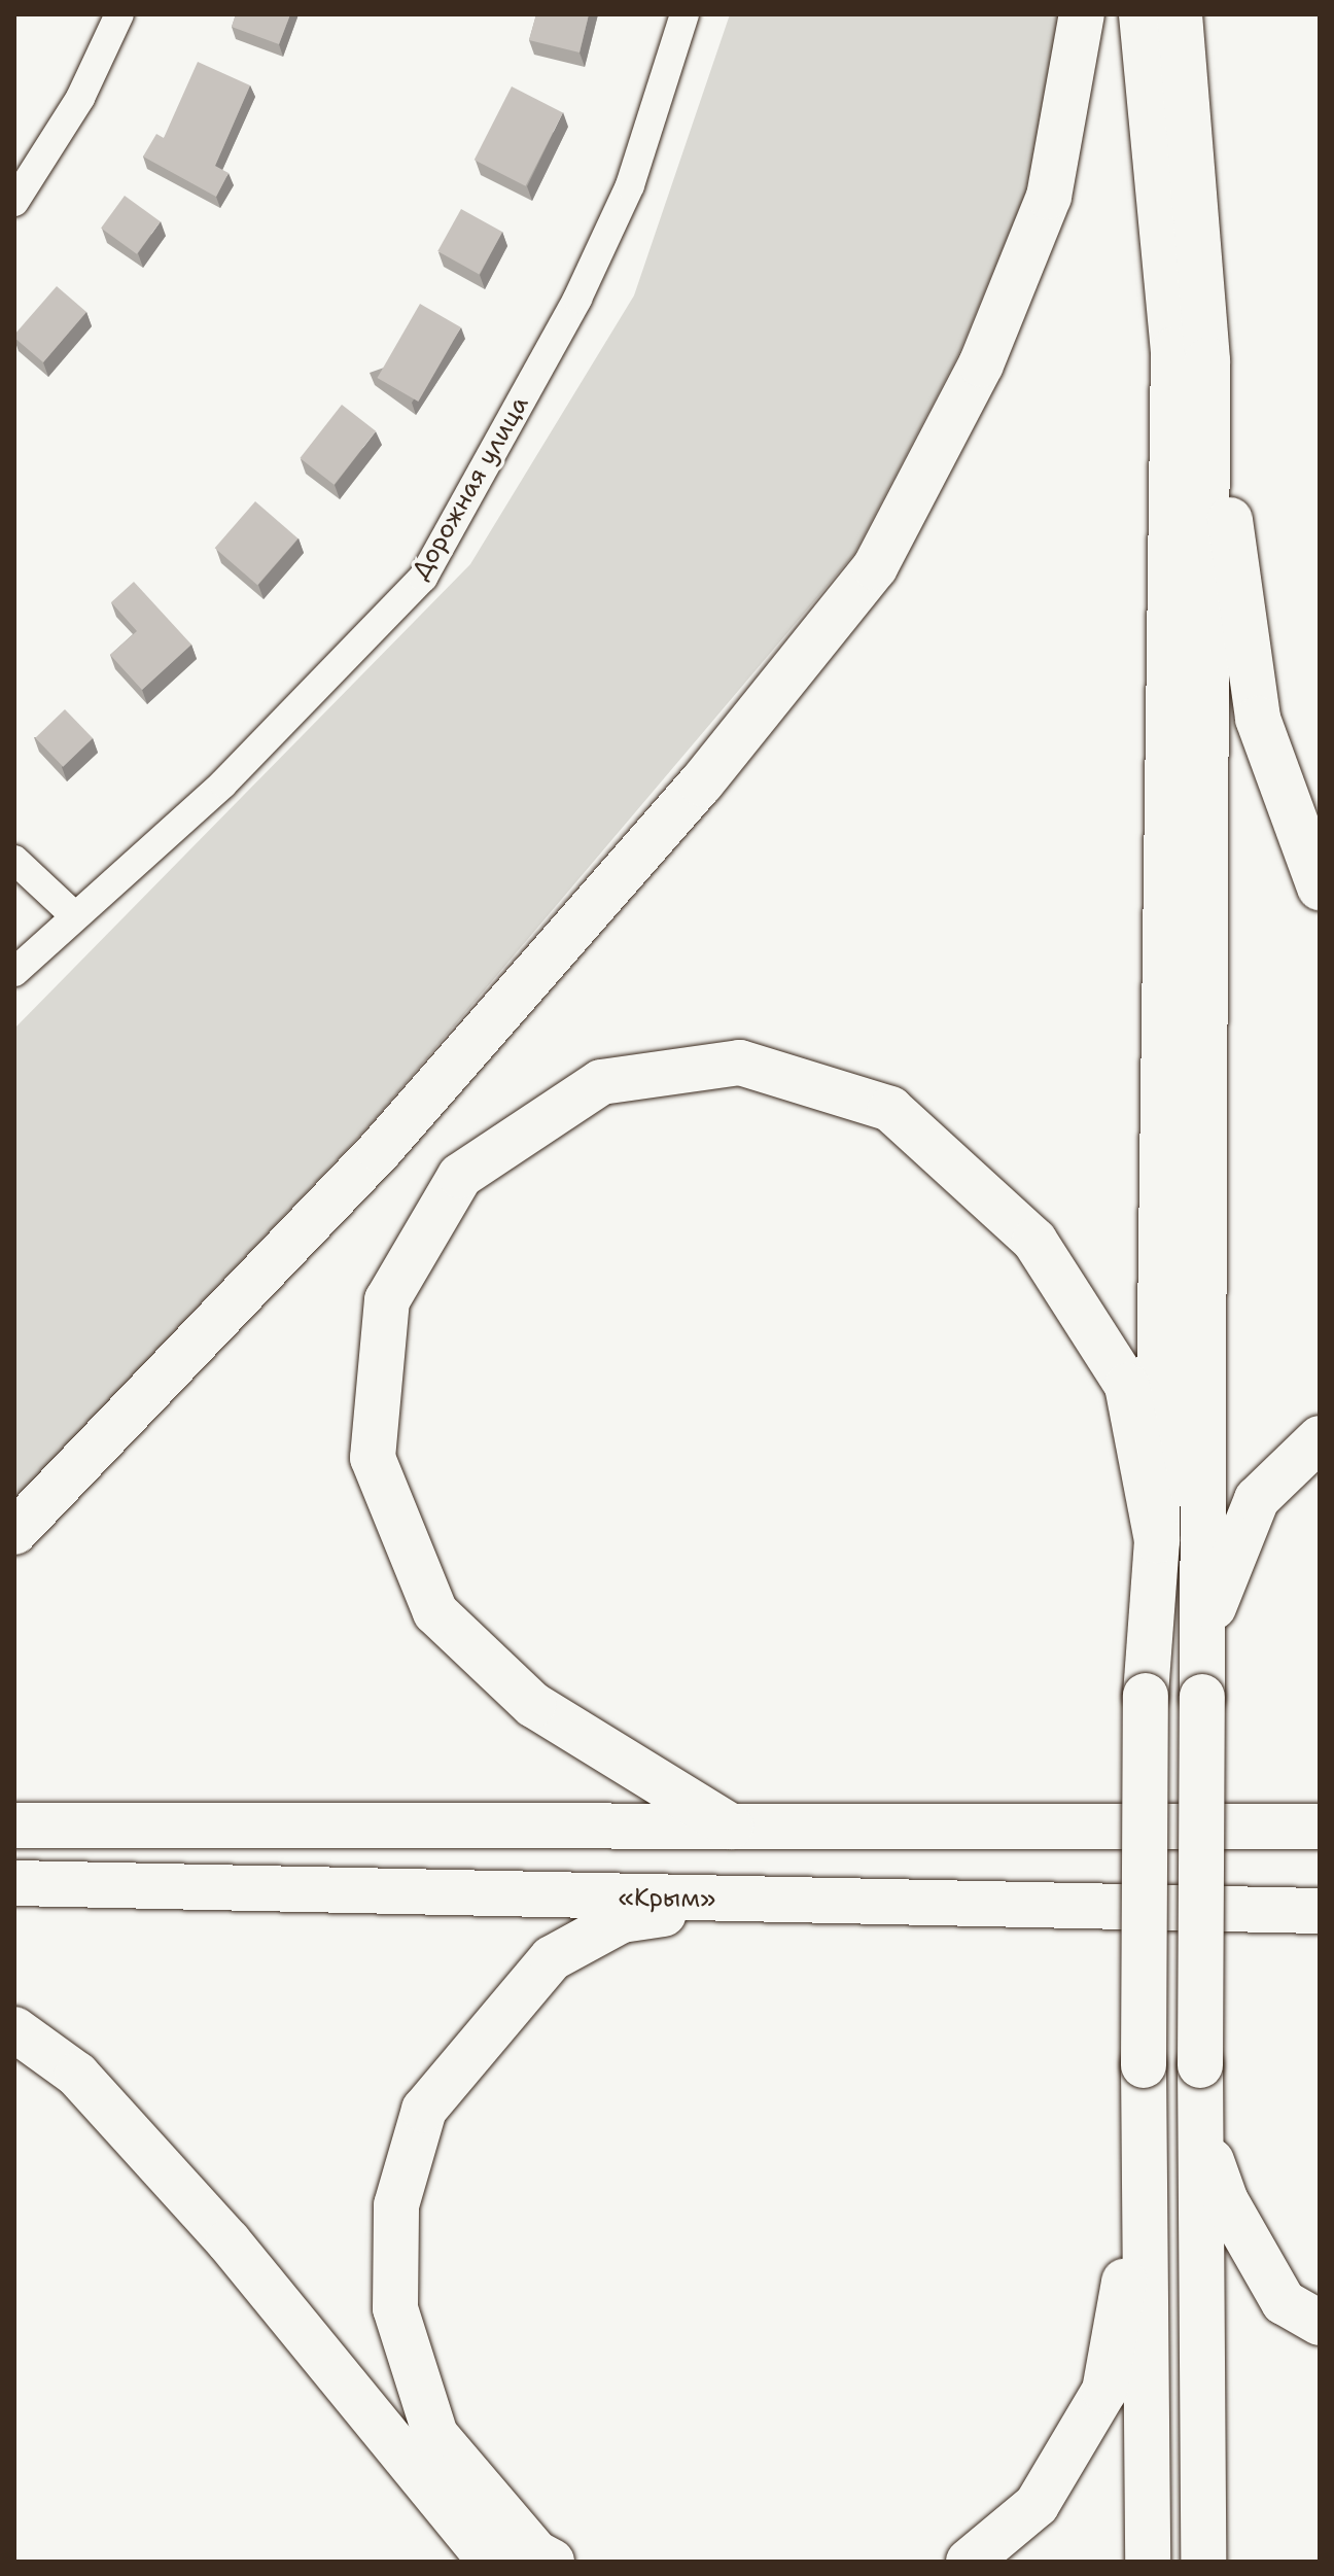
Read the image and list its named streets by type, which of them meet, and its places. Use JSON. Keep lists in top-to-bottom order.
{
  "streets": {
    "main road": ["«Крым»"],
    "street": ["Дорожная улица"]
  }
}
